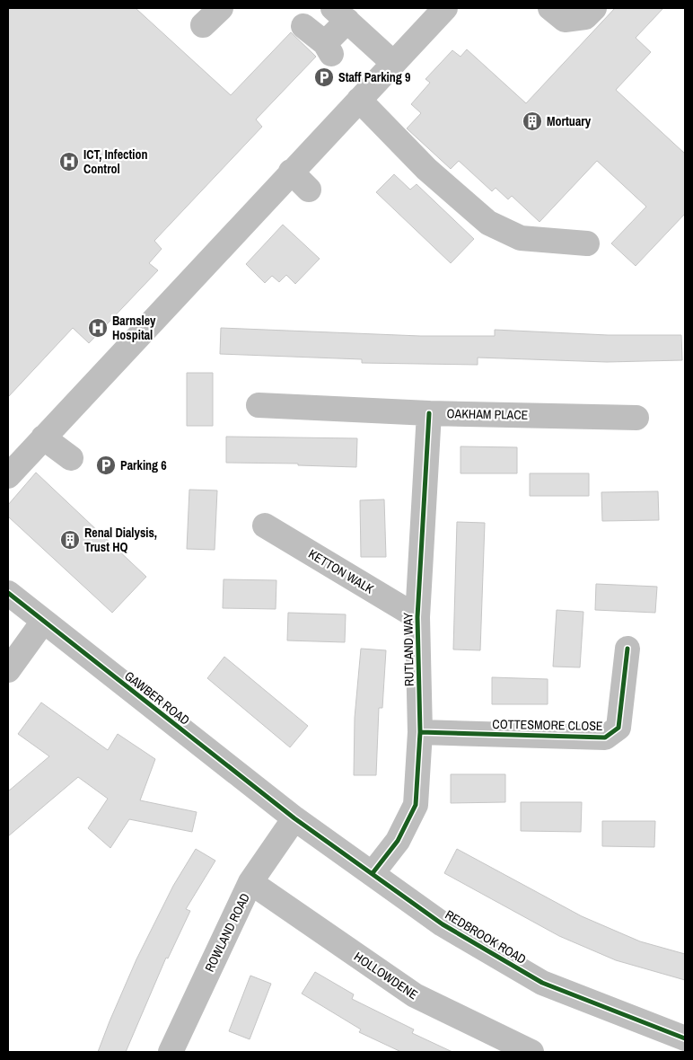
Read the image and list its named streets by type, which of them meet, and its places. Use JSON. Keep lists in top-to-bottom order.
{
  "streets": {
    "street": [
      "OAKHAM PLACE",
      "KETTON WALK",
      "RUTLAND WAY",
      "GAWBER ROAD",
      "COTTESMORE CLOSE",
      "ROWLAND ROAD",
      "REDBROOK ROAD",
      "HOLLOWDENE"
    ]
  },
  "crossings": [
    ["OAKHAM PLACE", "RUTLAND WAY"],
    ["KETTON WALK", "RUTLAND WAY"],
    ["RUTLAND WAY", "COTTESMORE CLOSE"],
    ["RUTLAND WAY", "REDBROOK ROAD"],
    ["GAWBER ROAD", "ROWLAND ROAD"],
    ["GAWBER ROAD", "REDBROOK ROAD"],
    ["ROWLAND ROAD", "REDBROOK ROAD"],
    ["ROWLAND ROAD", "HOLLOWDENE"]
  ],
  "places": {
    "parking": ["Staff Parking 9", "Parking 6"],
    "building": ["Mortuary", "Renal Dialysis, Trust HQ"],
    "hospital": ["ICT, Infection Control", "Barnsley Hospital"]
  }
}
